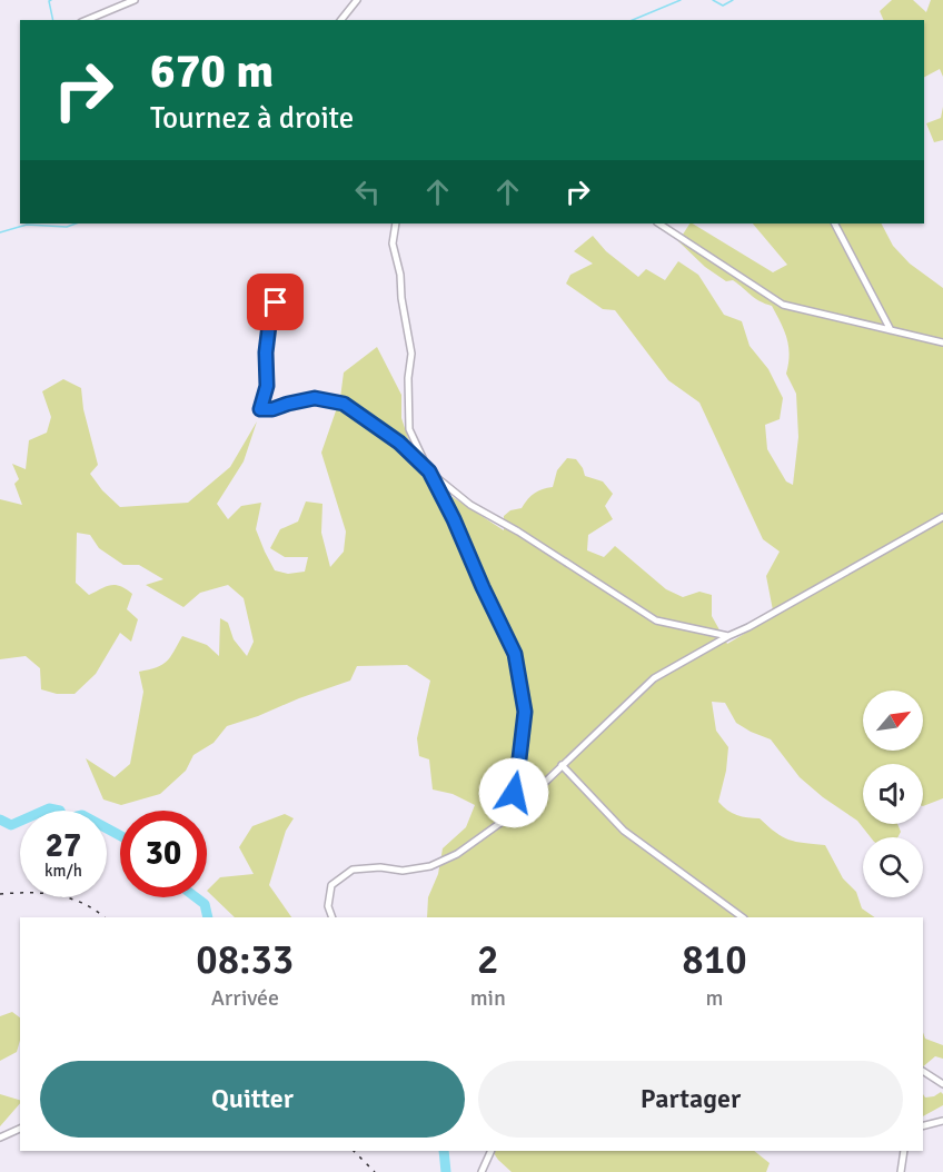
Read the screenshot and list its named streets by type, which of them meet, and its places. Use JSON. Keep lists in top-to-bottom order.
{
  "north": "top right",
  "page": {
    "turn": ["670 m", "Tournez à droite"],
    "speed": "27 km/h",
    "limit": "30",
    "eta": [
      "08:33",
      "Arrivée",
      "2",
      "min",
      "810",
      "m"
    ],
    "buttons": ["Quitter", "Partager"]
  }
}
